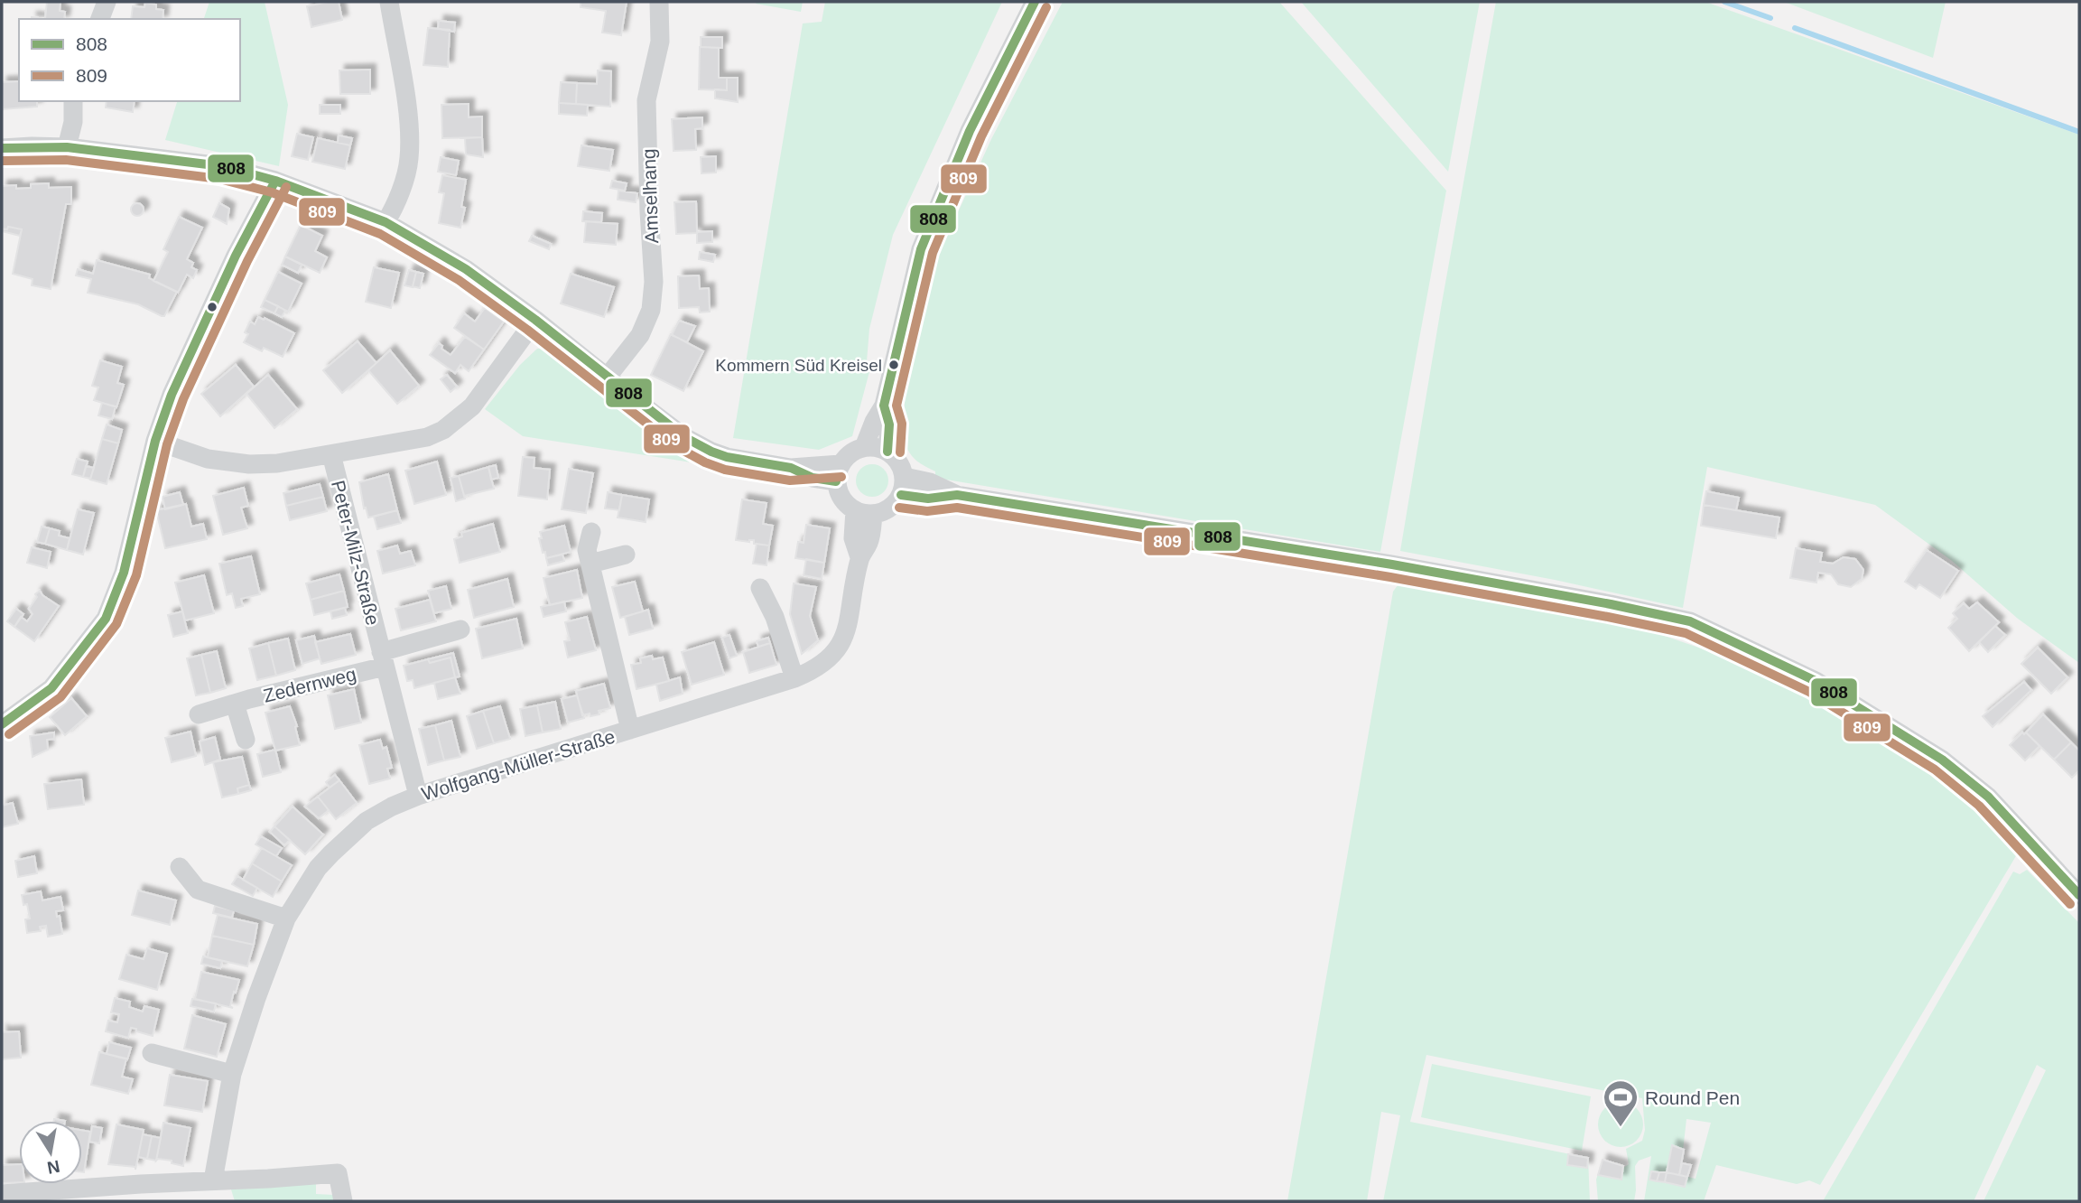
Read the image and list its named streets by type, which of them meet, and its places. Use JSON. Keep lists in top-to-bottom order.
{
  "streets": {
    "street": [
      "Amselhang",
      "Peter-Milz-Straße",
      "Zedernweg",
      "Wolfgang-Müller-Straße"
    ]
  },
  "crossings": [
    ["Peter-Milz-Straße", "Zedernweg"],
    ["Peter-Milz-Straße", "Wolfgang-Müller-Straße"]
  ],
  "places": {
    "other": ["Kommern Süd Kreisel"],
    "sports": ["Round Pen"]
  },
  "lines": ["transit line 808", "transit line 809"],
  "legend": ["808", "809"],
  "north": "bottom"
}
